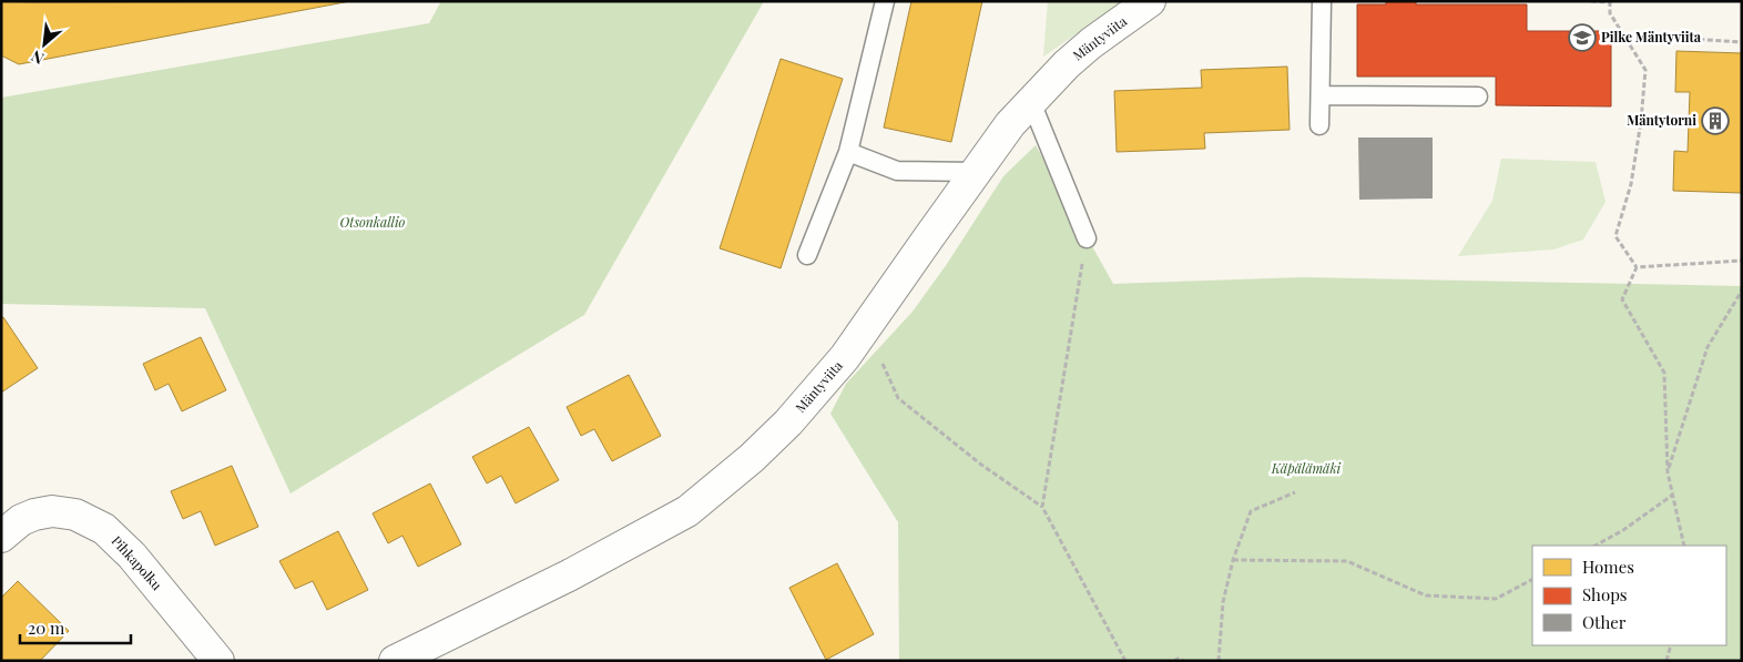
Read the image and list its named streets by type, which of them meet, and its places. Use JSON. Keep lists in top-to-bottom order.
{
  "streets": {
    "street": ["Mäntyviita", "Pihkapolku"]
  },
  "parks": ["Otsonkallio", "Käpälämäki"],
  "places": {
    "school or university": ["Pilke Mäntyviita"],
    "building": ["Mäntytorni"]
  },
  "legend": ["Homes", "Shops", "Other"],
  "scale_bar": "20 m",
  "north": "bottom left"
}
